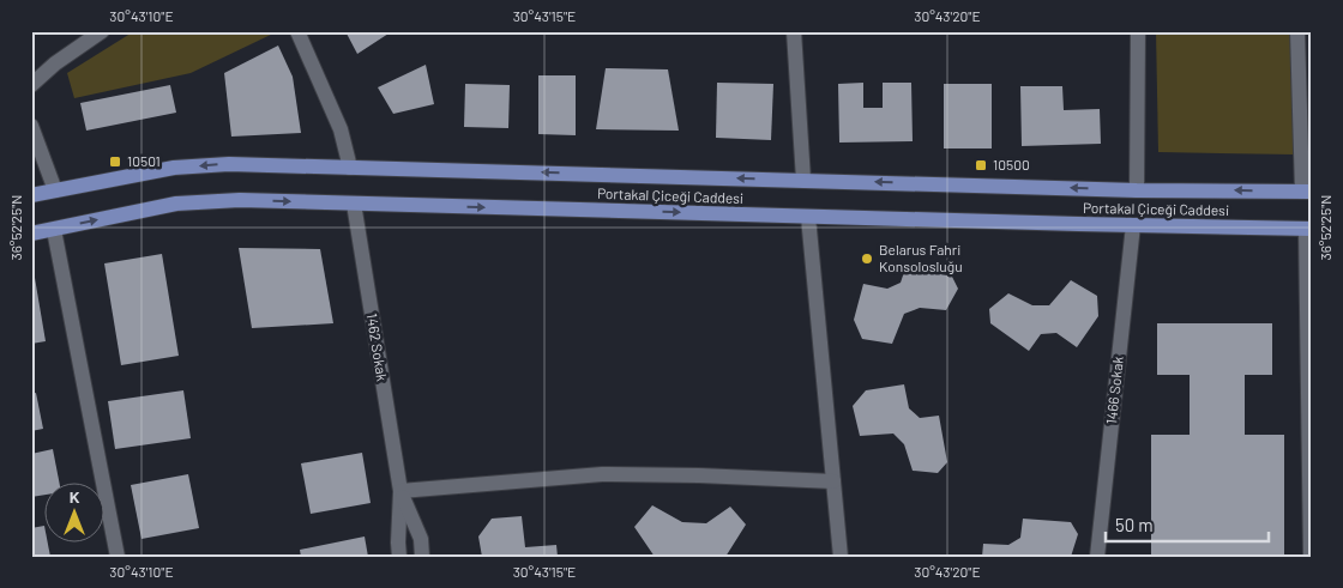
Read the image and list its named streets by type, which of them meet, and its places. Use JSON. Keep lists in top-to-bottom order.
{
  "streets": {
    "main road": ["Portakal Çiceği Caddesi"],
    "street": ["1462 Sokak", "1466 Sokak"]
  },
  "crossings": [
    ["Portakal Çiceği Caddesi", "1462 Sokak"],
    ["Portakal Çiceği Caddesi", "1466 Sokak"]
  ],
  "places": {
    "transit": ["10501", "10500"],
    "other": ["Belarus Fahri Konsolosluğu"]
  },
  "scale_bar": "50 m",
  "north": "top",
  "coordinates": [
    "30°43'10\"E",
    "30°43'15\"E",
    "30°43'20\"E",
    "36°52'25\"N"
  ]
}
